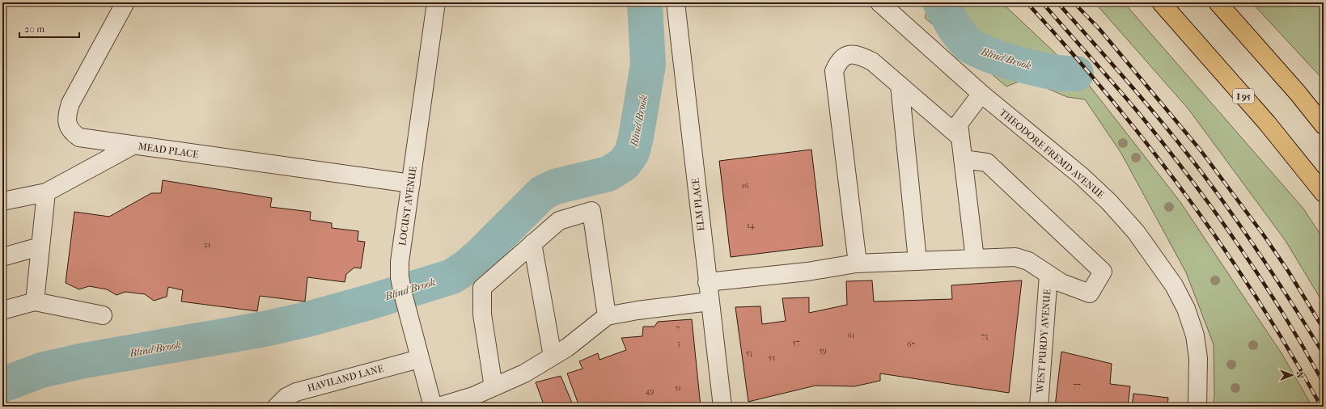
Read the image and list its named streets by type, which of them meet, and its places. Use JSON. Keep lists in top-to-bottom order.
{
  "streets": {
    "highway": ["I 95"],
    "street": [
      "MEAD PLACE",
      "THEODORE FREMD AVENUE",
      "ELM PLACE",
      "LOCUST AVENUE",
      "WEST PURDY AVENUE",
      "HAVILAND LANE"
    ]
  },
  "crossings": [
    ["MEAD PLACE", "LOCUST AVENUE"],
    ["LOCUST AVENUE", "HAVILAND LANE"]
  ],
  "water": ["Blind Brook"],
  "house_numbers": [
    "16",
    "14",
    "21",
    "7",
    "61",
    "73",
    "57",
    "3",
    "67",
    "59",
    "53",
    "55",
    "77",
    "51",
    "49"
  ],
  "scale_bar": "20 m",
  "north": "right"
}
